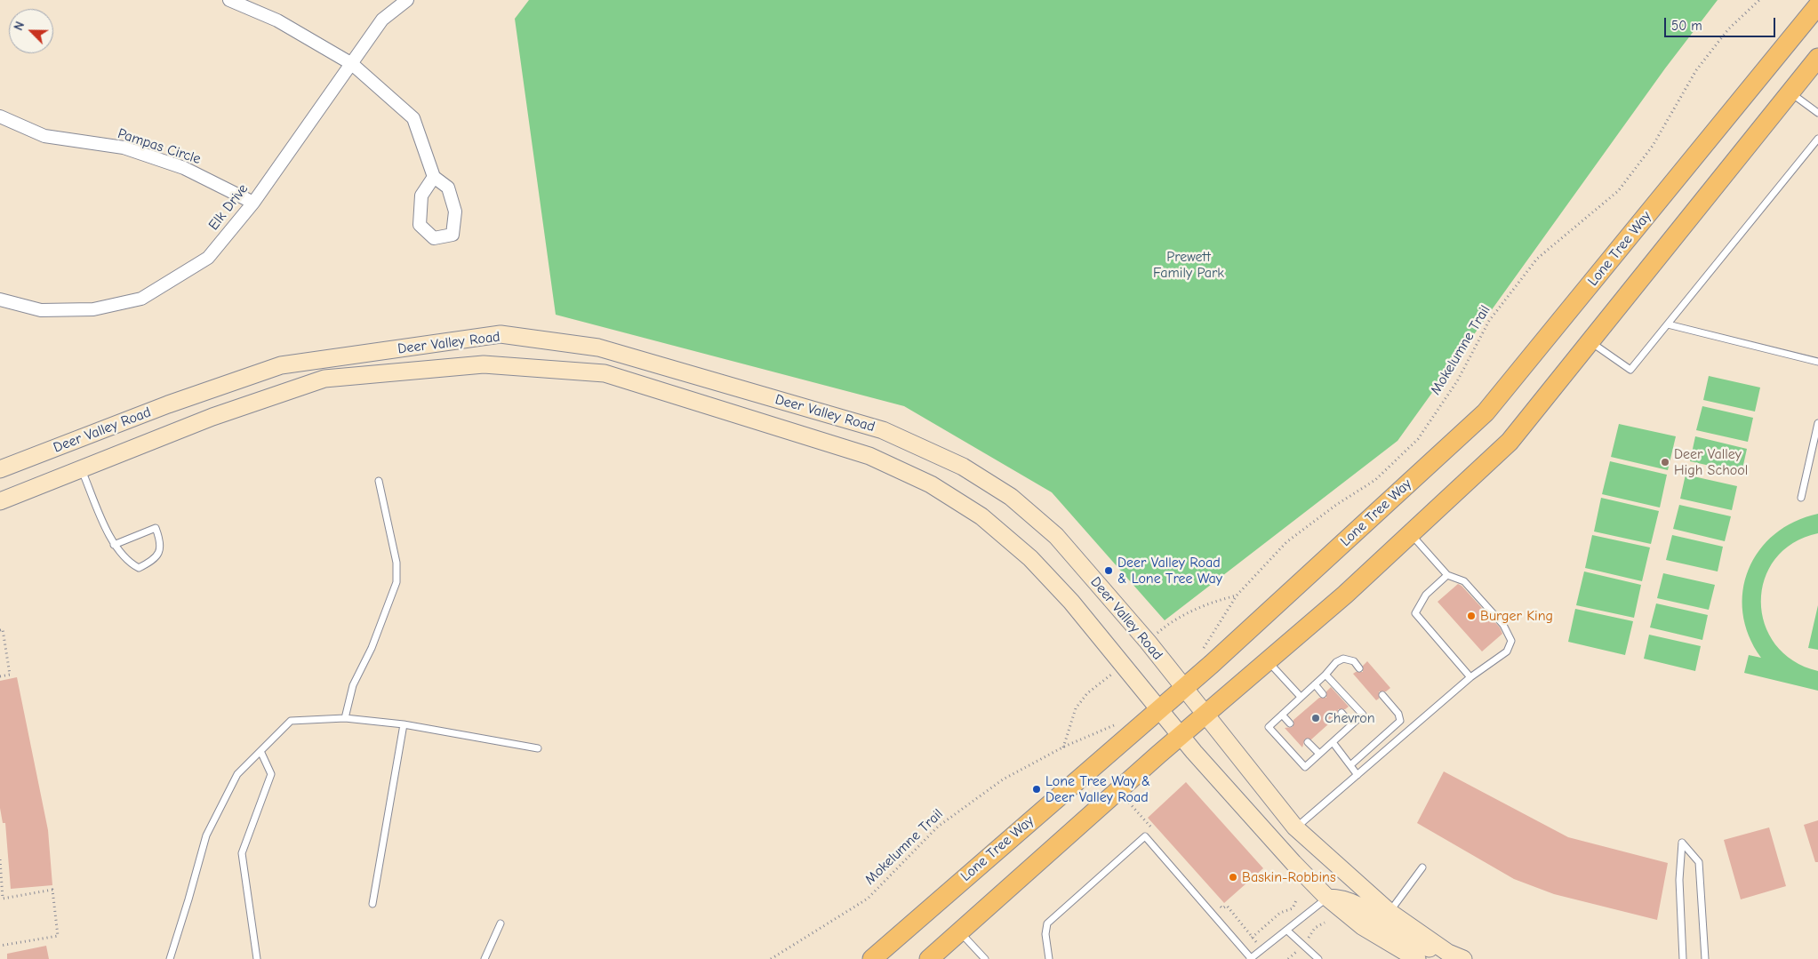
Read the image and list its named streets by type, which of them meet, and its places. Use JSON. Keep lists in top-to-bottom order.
{
  "streets": {
    "main road": ["Lone Tree Way", "Deer Valley Road"],
    "street": ["Pampas Circle", "Elk Drive"],
    "path": ["Mokelumne Trail"]
  },
  "crossings": [
    ["Pampas Circle", "Elk Drive"],
    ["Lone Tree Way", "Deer Valley Road"]
  ],
  "parks": ["Prewett Family Park"],
  "places": [
    "Deer Valley High School",
    "Deer Valley Road & Lone Tree Way",
    "Burger King",
    "Chevron",
    "Lone Tree Way & Deer Valley Road",
    "Baskin-Robbins"
  ],
  "scale_bar": "50 m",
  "north": "top left"
}
